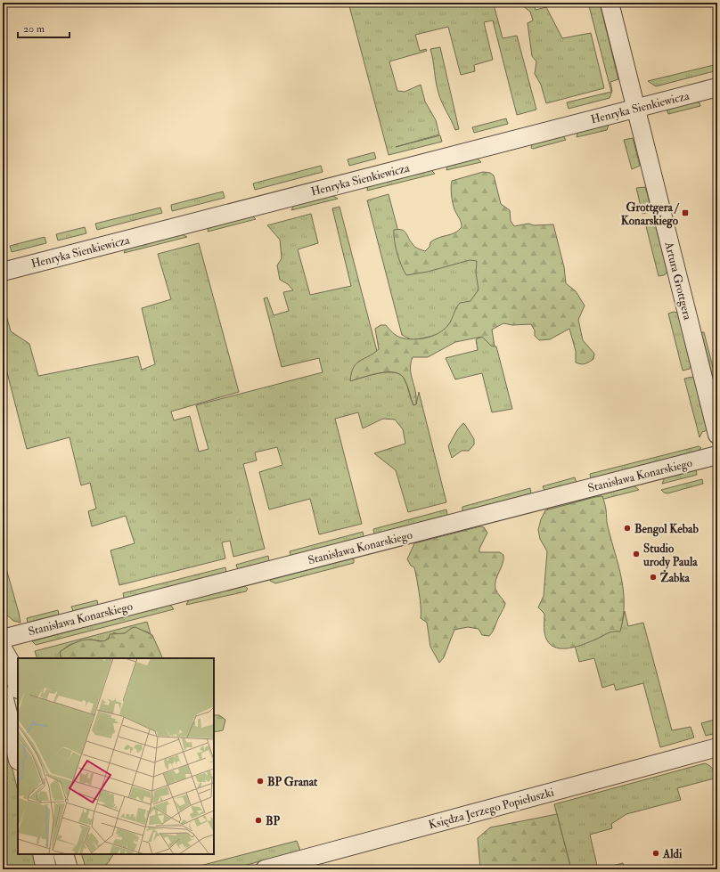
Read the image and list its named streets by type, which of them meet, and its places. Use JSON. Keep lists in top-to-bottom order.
{
  "streets": {
    "street": [
      "Henryka Sienkiewicza",
      "Artura Grottgera",
      "Stanisława Konarskiego",
      "Księdza Jerzego Popiełuszki"
    ]
  },
  "crossings": [
    ["Henryka Sienkiewicza", "Artura Grottgera"]
  ],
  "places": {
    "transit": ["Grottgera / Konarskiego"],
    "other": [
      "Bengol Kebab",
      "Studio urody Paula",
      "Żabka",
      "BP Granat",
      "BP",
      "Aldi"
    ]
  },
  "scale_bar": "20 m"
}
